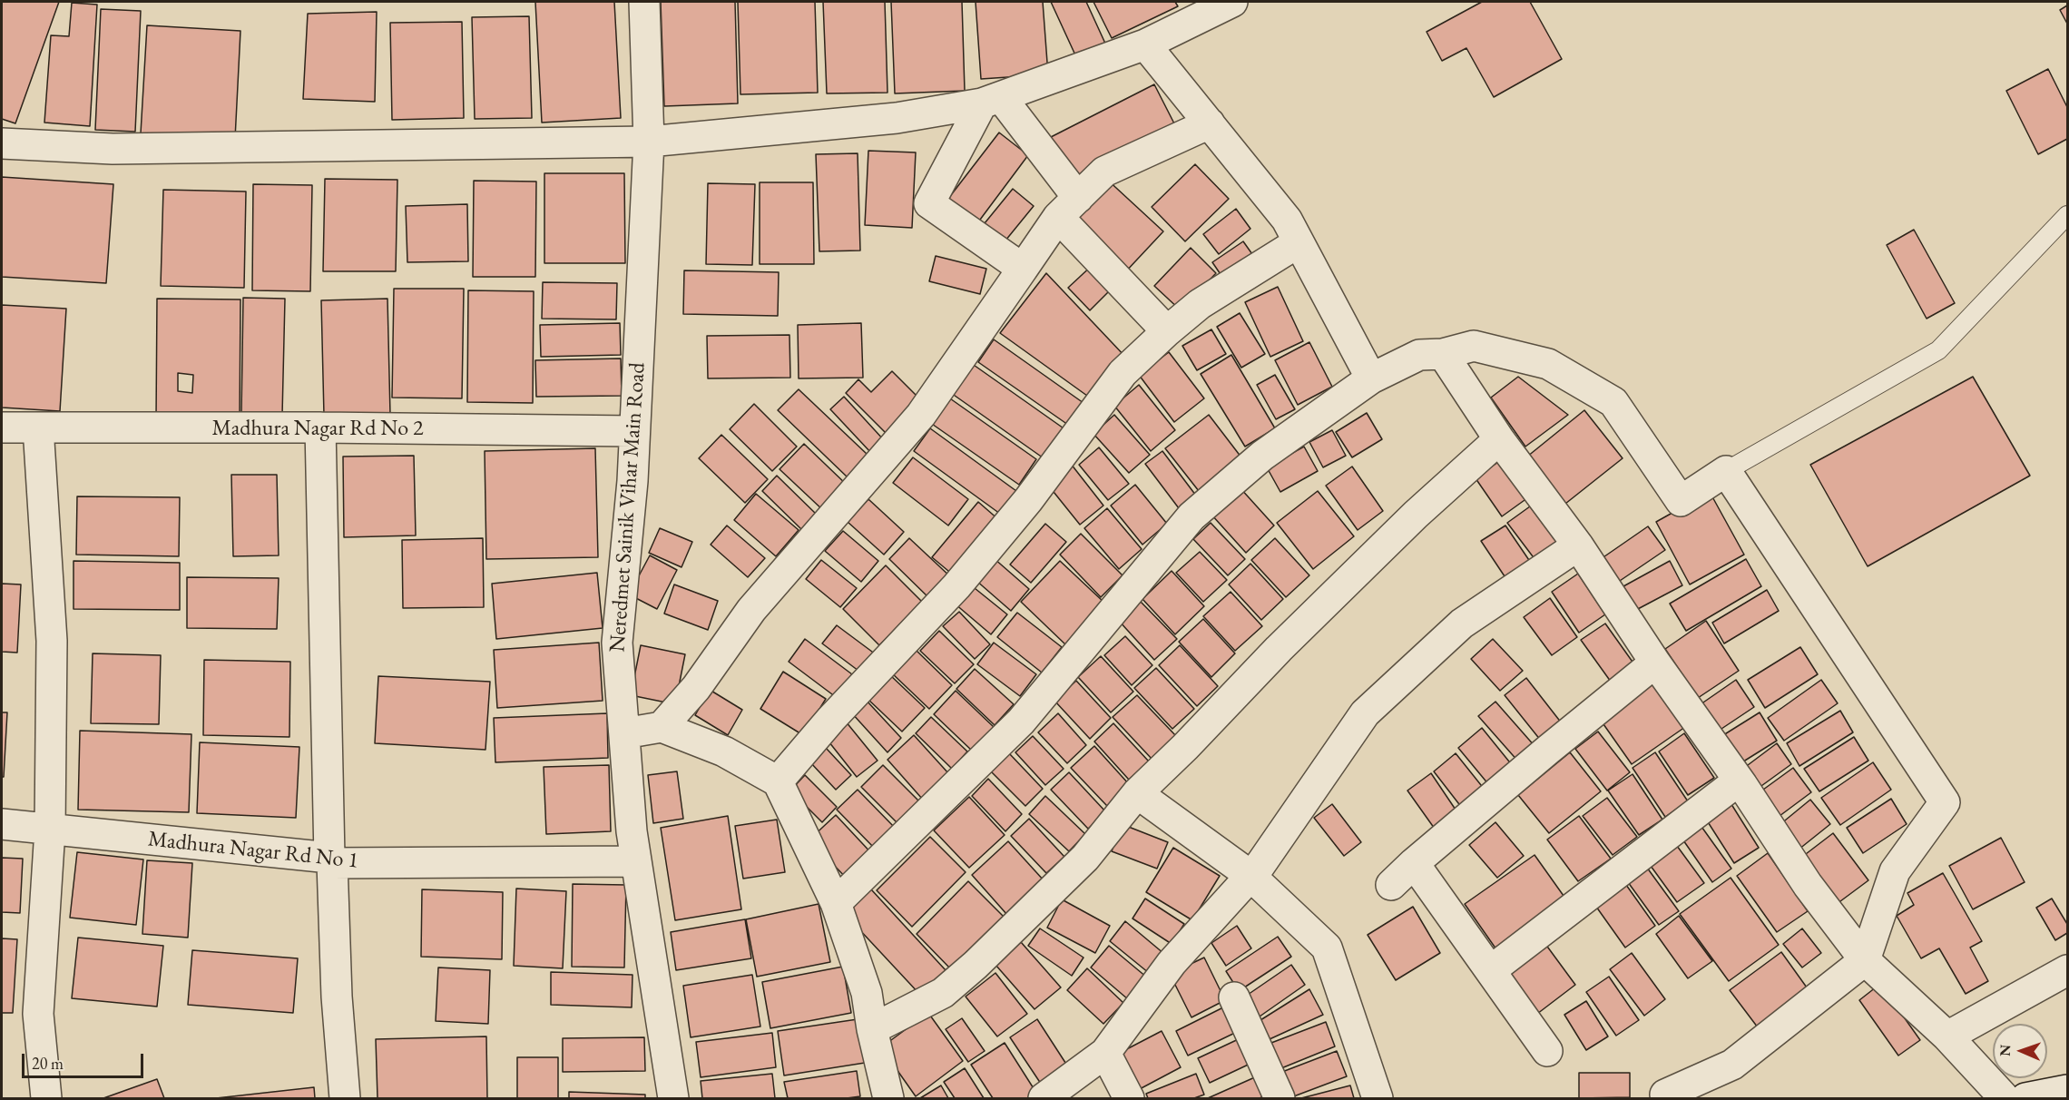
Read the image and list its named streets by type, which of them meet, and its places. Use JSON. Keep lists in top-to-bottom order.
{
  "streets": {
    "street": ["Madhura Nagar Rd No 2", "Neredmet Sainik Vihar Main Road", "Madhura Nagar Rd No 1"]
  },
  "crossings": [
    ["Madhura Nagar Rd No 2", "Neredmet Sainik Vihar Main Road"],
    ["Neredmet Sainik Vihar Main Road", "Madhura Nagar Rd No 1"]
  ],
  "scale_bar": "20 m",
  "north": "left"
}
